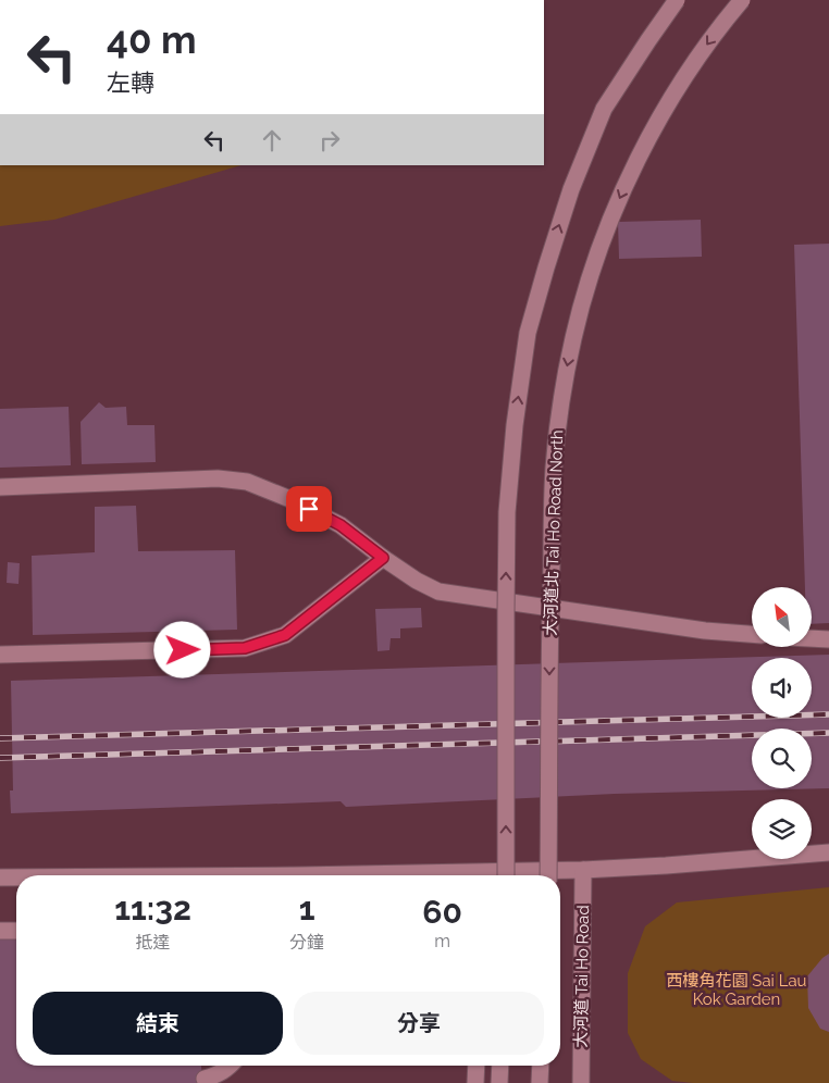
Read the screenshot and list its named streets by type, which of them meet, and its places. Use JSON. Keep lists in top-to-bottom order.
{
  "streets": {
    "main road": ["大河道北 Tai Ho Road North", "大河道 Tai Ho Road"]
  },
  "parks": ["西樓角花園 Sai Lau Kok Garden"],
  "north": "top left",
  "page": {
    "turn": ["40 m", "左轉"],
    "eta": [
      "11:32",
      "抵達",
      "1",
      "分鐘",
      "60",
      "m"
    ],
    "buttons": ["結束", "分享"]
  }
}
